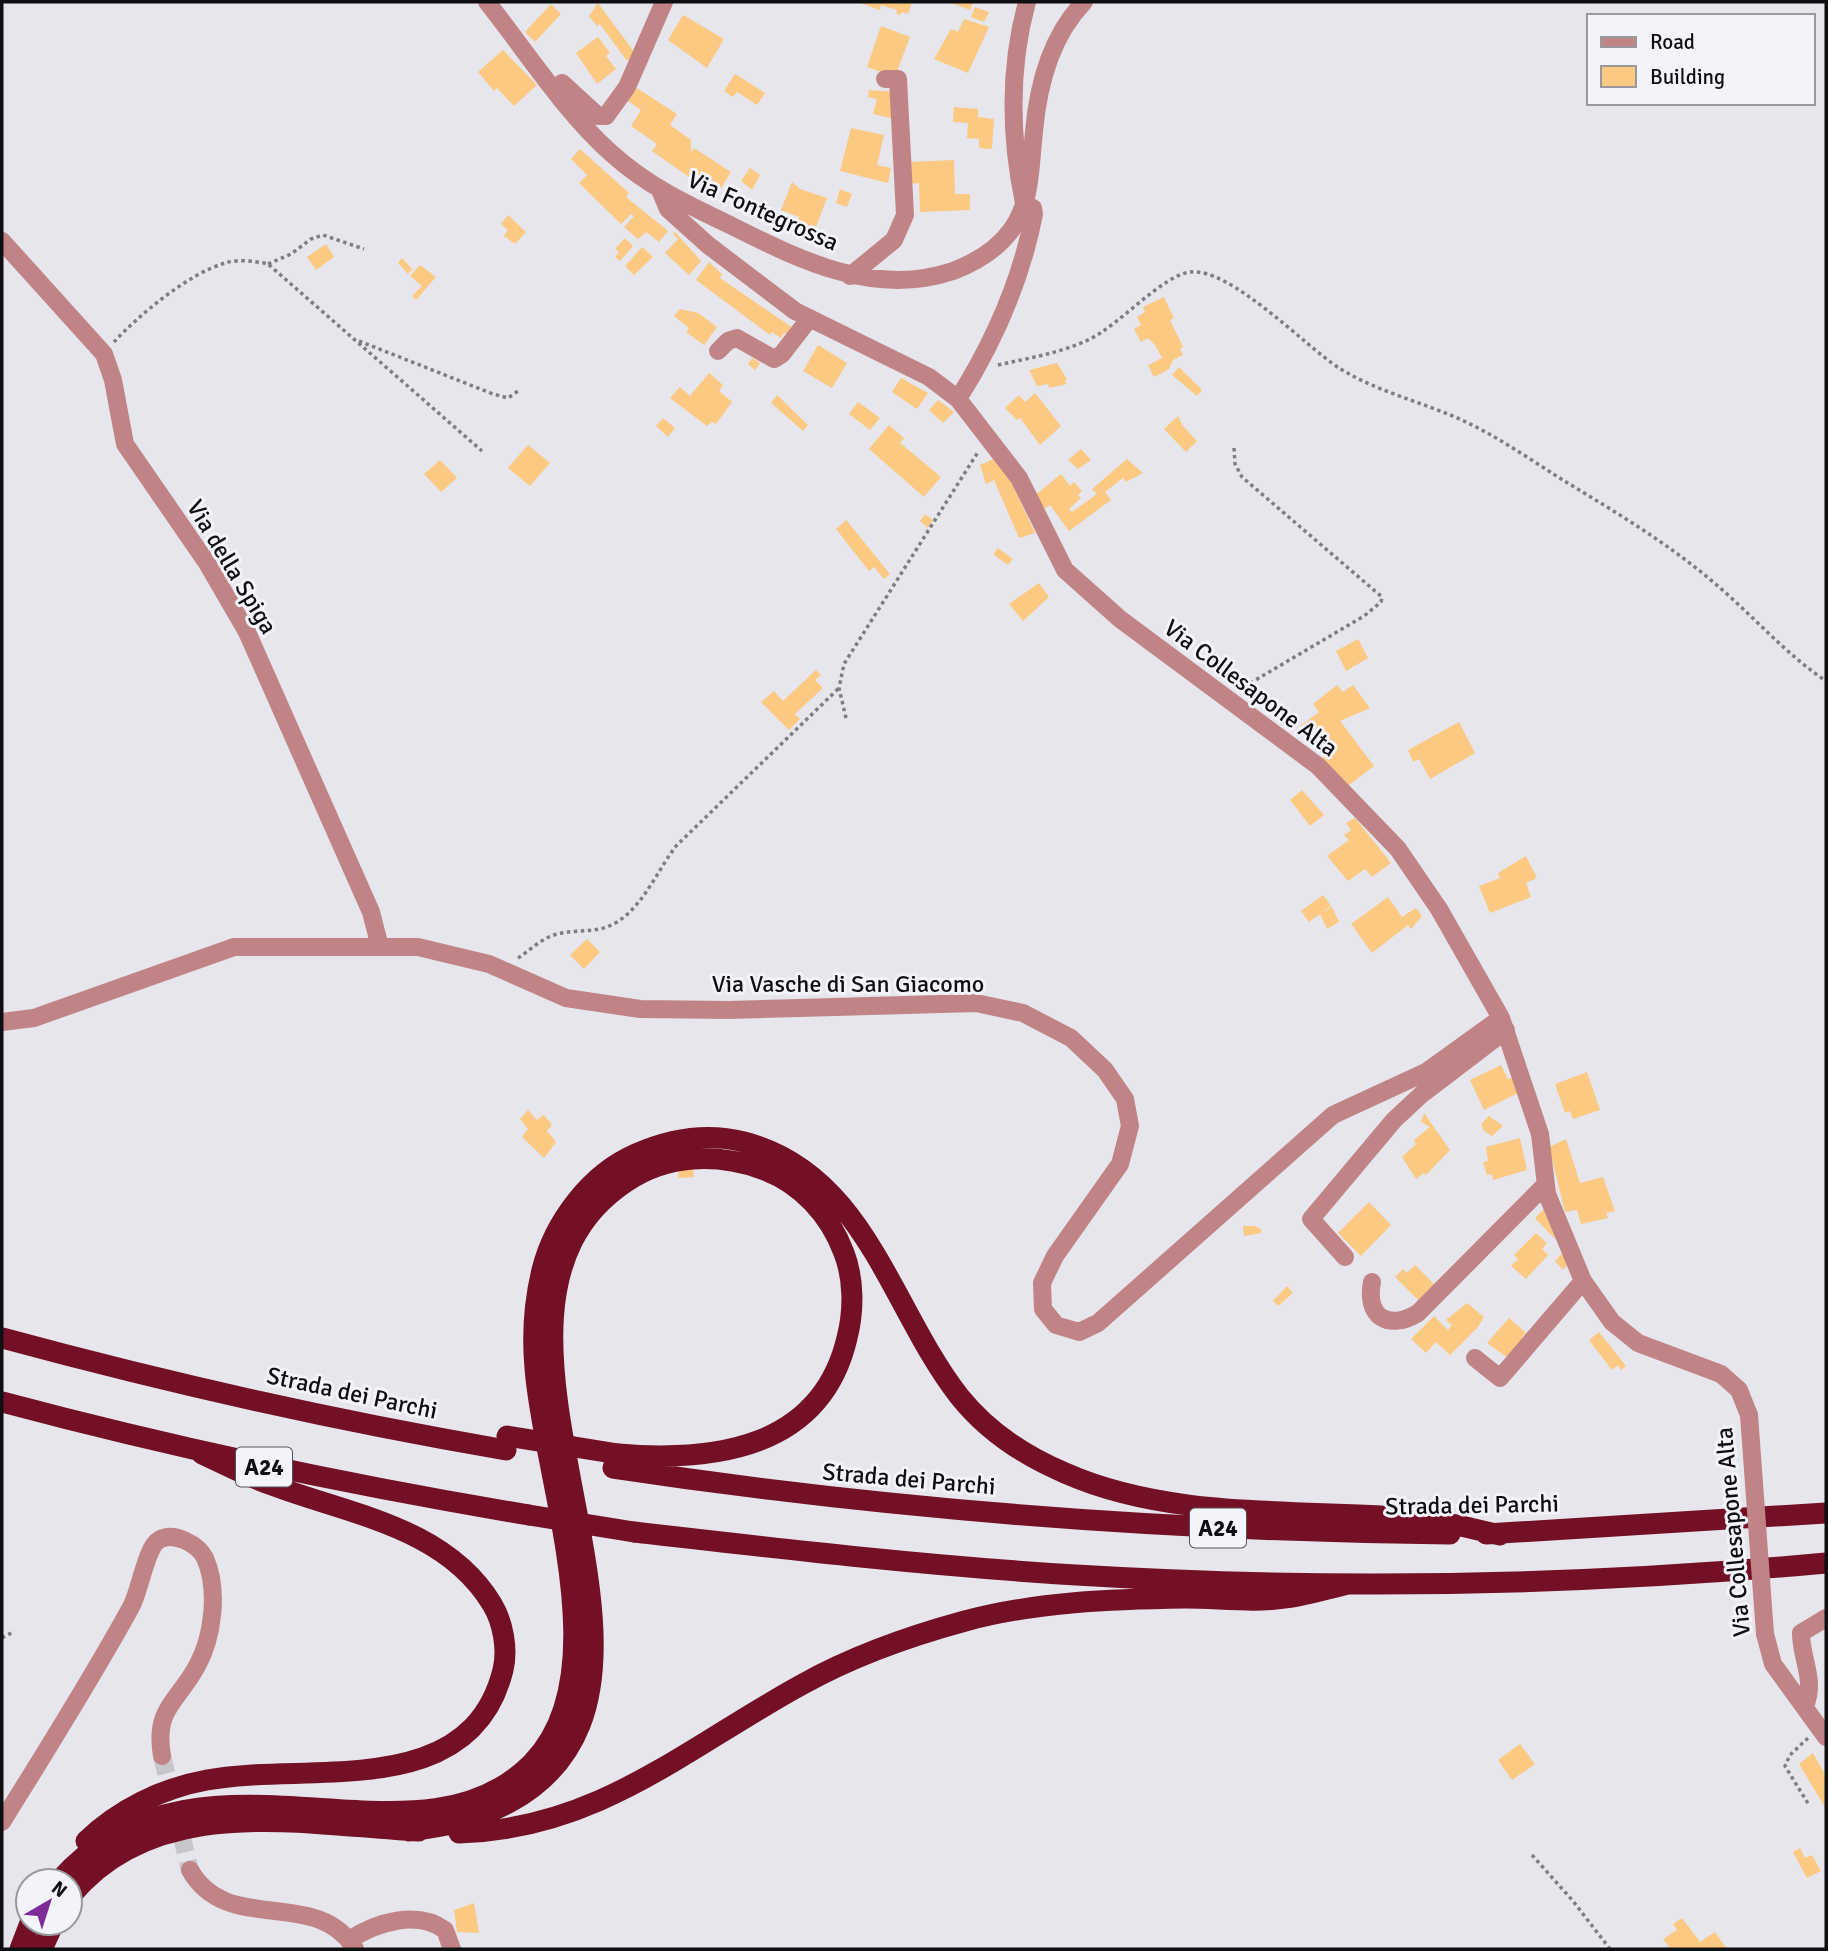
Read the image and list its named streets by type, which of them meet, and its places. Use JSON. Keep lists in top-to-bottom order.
{
  "streets": {
    "highway": ["Strada dei Parchi", "A24"],
    "street": [
      "Via Fontegrossa",
      "Via della Spiga",
      "Via Collesapone Alta",
      "Via Vasche di San Giacomo"
    ]
  },
  "crossings": [
    ["Via Fontegrossa", "Via Collesapone Alta"],
    ["Via della Spiga", "Via Vasche di San Giacomo"],
    ["Via Collesapone Alta", "Via Vasche di San Giacomo"]
  ],
  "legend": ["Road", "Building"],
  "north": "top right"
}
